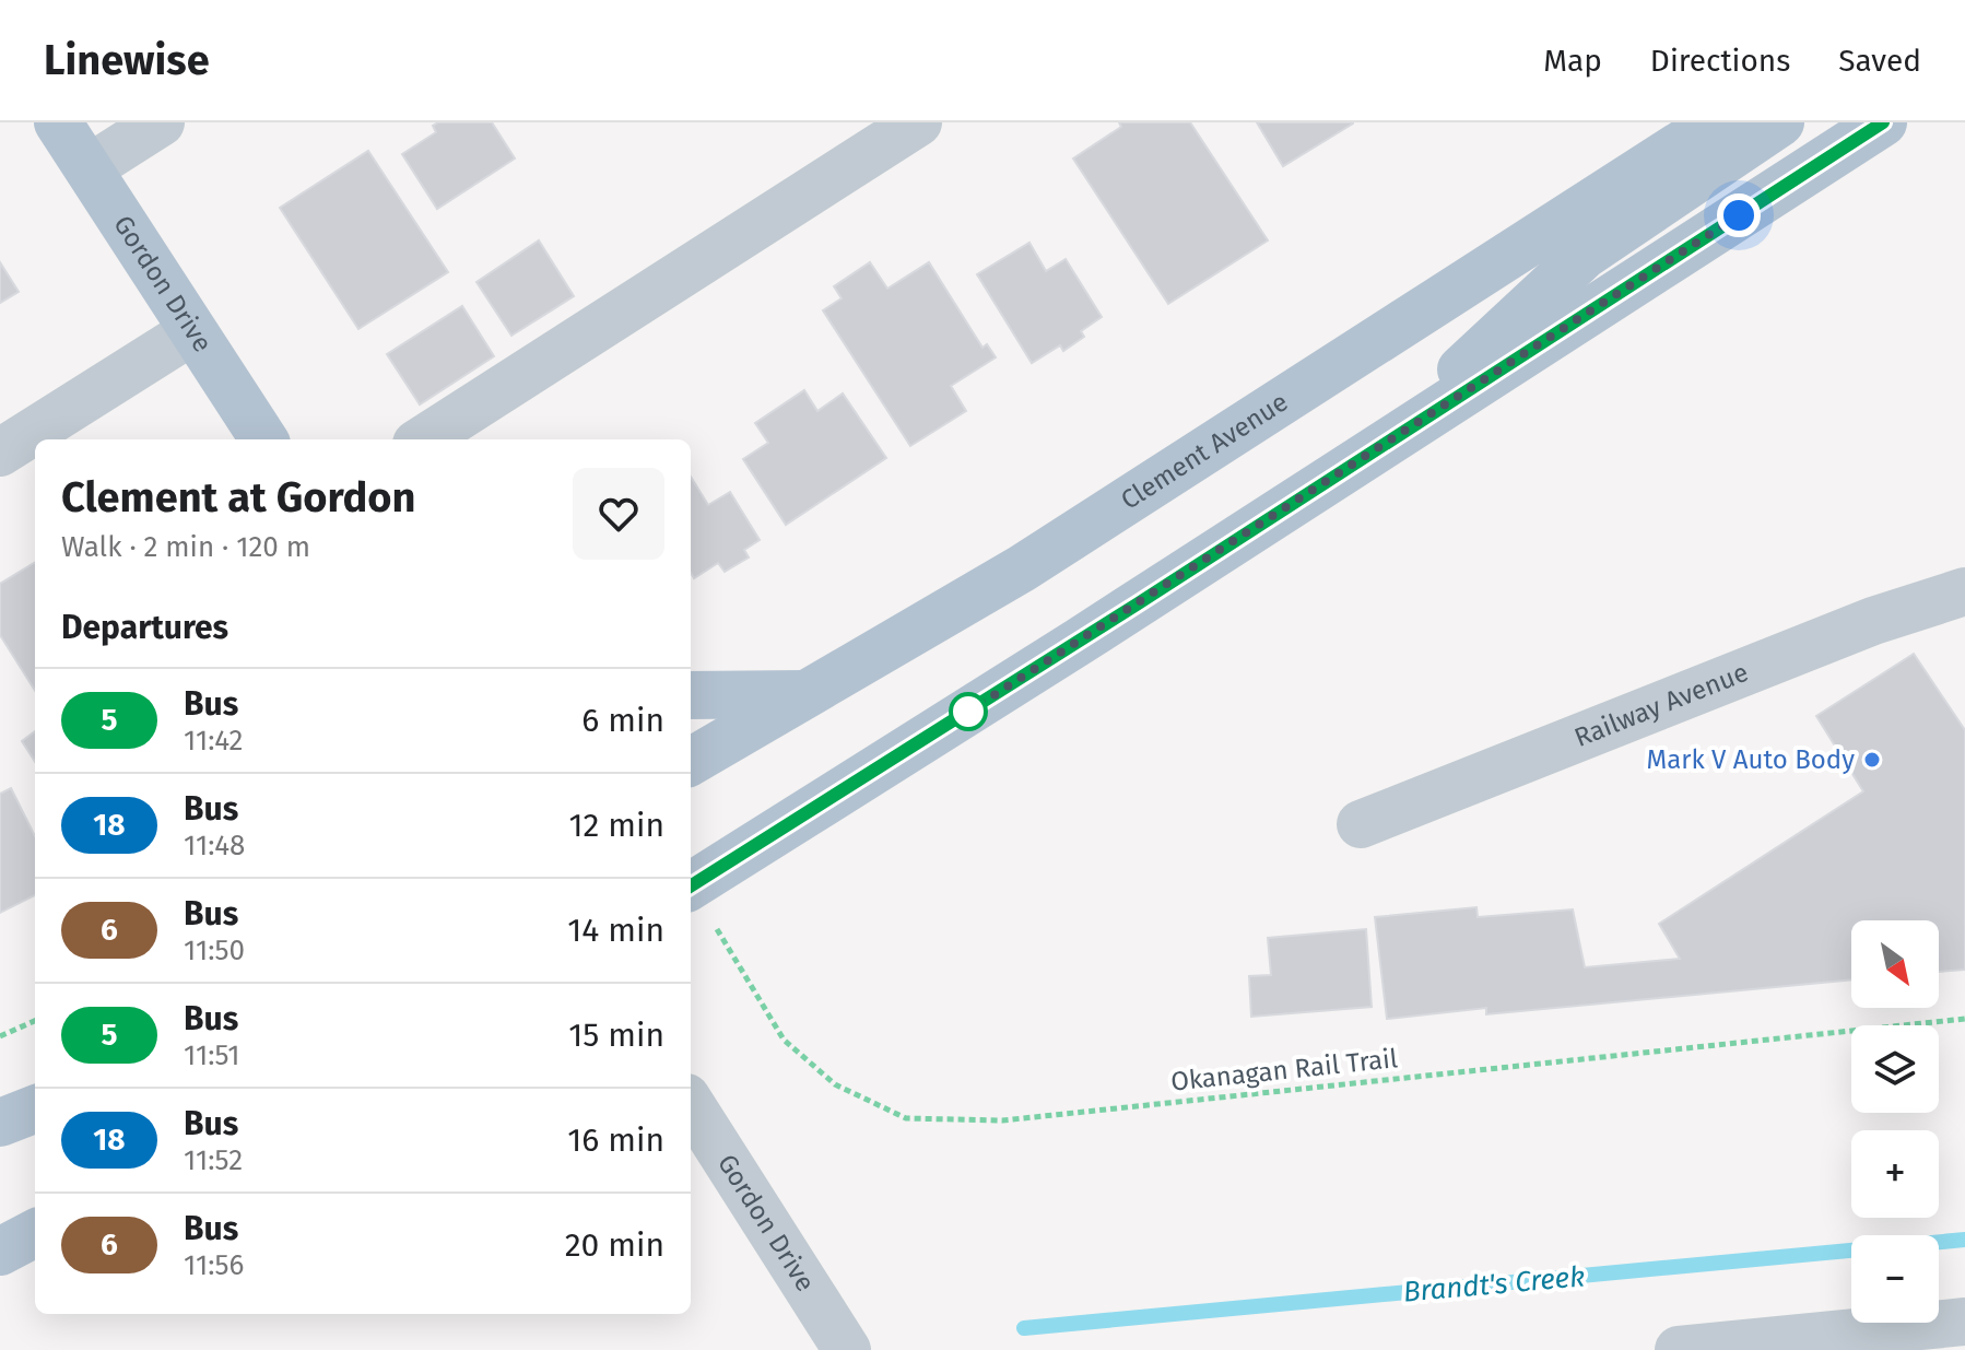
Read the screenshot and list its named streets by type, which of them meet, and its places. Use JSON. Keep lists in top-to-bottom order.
{
  "streets": {
    "main road": ["Gordon Drive", "Clement Avenue"],
    "street": ["Railway Avenue"],
    "path": ["Okanagan Rail Trail"]
  },
  "water": ["Brandt's Creek"],
  "places": ["Mark V Auto Body"],
  "lines": ["bus line 5"],
  "north": "bottom right",
  "page": {
    "header": "Linewise",
    "nav": ["Map", "Directions", "Saved"],
    "heading": [
      ["Clement at Gordon", "Walk · 2 min · 120 m"],
      "Departures"
    ],
    "list": [
      {
        "mark": "5",
        "name": "Bus",
        "note": "11:42",
        "value": "6 min"
      },
      {
        "mark": "18",
        "name": "Bus",
        "note": "11:48",
        "value": "12 min"
      },
      {
        "mark": "6",
        "name": "Bus",
        "note": "11:50",
        "value": "14 min"
      },
      {
        "mark": "5",
        "name": "Bus",
        "note": "11:51",
        "value": "15 min"
      },
      {
        "mark": "18",
        "name": "Bus",
        "note": "11:52",
        "value": "16 min"
      },
      {
        "mark": "6",
        "name": "Bus",
        "note": "11:56",
        "value": "20 min"
      }
    ],
    "map_buttons": ["+", "−"]
  }
}
